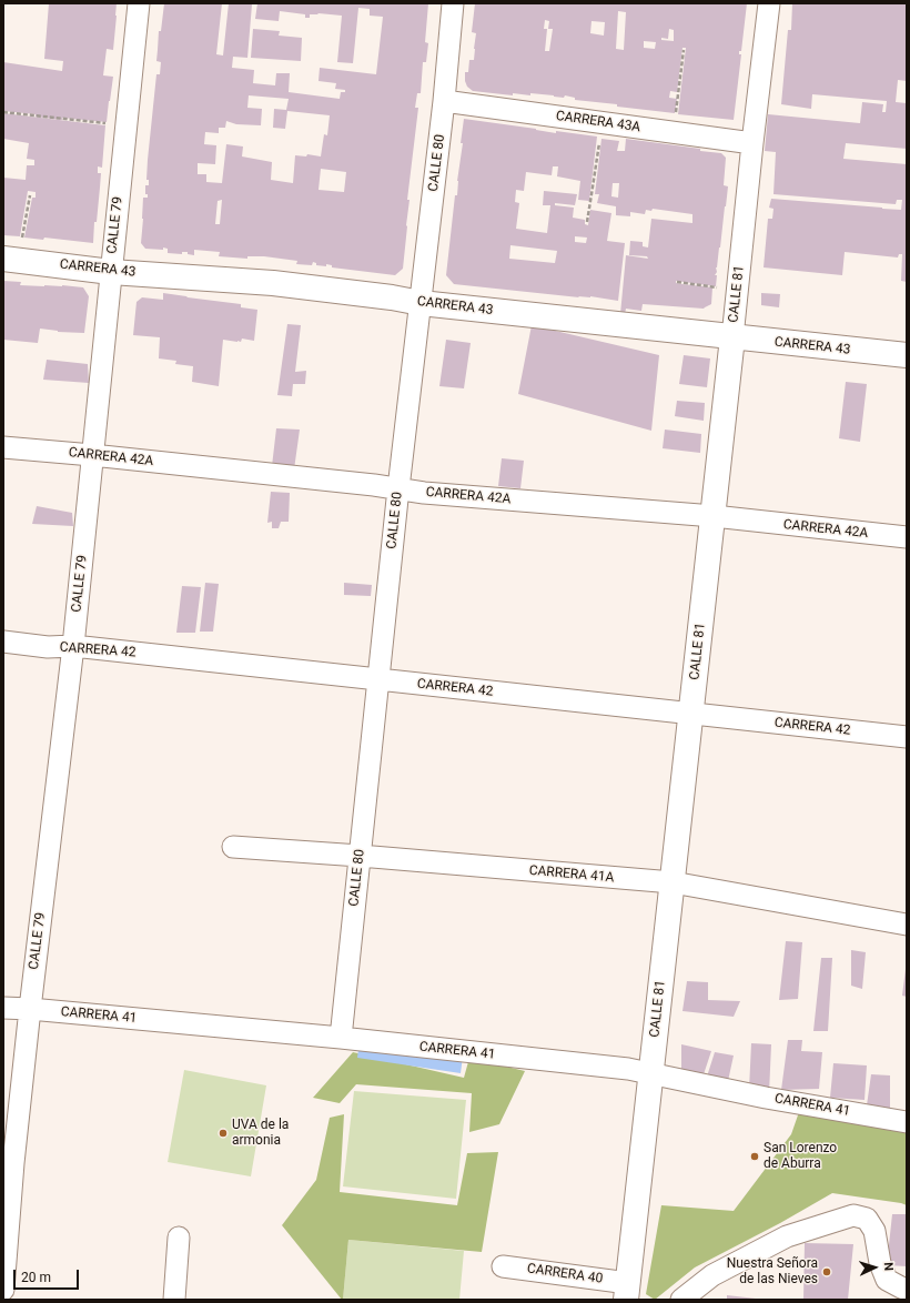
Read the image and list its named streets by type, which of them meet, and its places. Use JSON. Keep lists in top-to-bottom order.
{
  "streets": {
    "street": [
      "CARRERA 43A",
      "CALLE 80",
      "CALLE 79",
      "CARRERA 43",
      "CALLE 81",
      "CARRERA 42A",
      "CARRERA 42",
      "CARRERA 41A",
      "CARRERA 41",
      "CARRERA 40"
    ]
  },
  "crossings": [
    ["CARRERA 43A", "CALLE 80"],
    ["CARRERA 43A", "CALLE 81"],
    ["CALLE 80", "CARRERA 43"],
    ["CALLE 80", "CARRERA 42A"],
    ["CALLE 80", "CARRERA 42"],
    ["CALLE 80", "CARRERA 41A"],
    ["CALLE 80", "CARRERA 41"],
    ["CALLE 79", "CARRERA 43"],
    ["CALLE 79", "CARRERA 42A"],
    ["CALLE 79", "CARRERA 42"],
    ["CALLE 79", "CARRERA 41"],
    ["CARRERA 43", "CALLE 81"],
    ["CALLE 81", "CARRERA 42A"],
    ["CALLE 81", "CARRERA 42"],
    ["CALLE 81", "CARRERA 41A"],
    ["CALLE 81", "CARRERA 41"],
    ["CALLE 81", "CARRERA 40"]
  ],
  "places": ["UVA de la armonia", "San Lorenzo de Aburra", "Nuestra Señora de las Nieves"],
  "scale_bar": "20 m",
  "north": "right"
}
